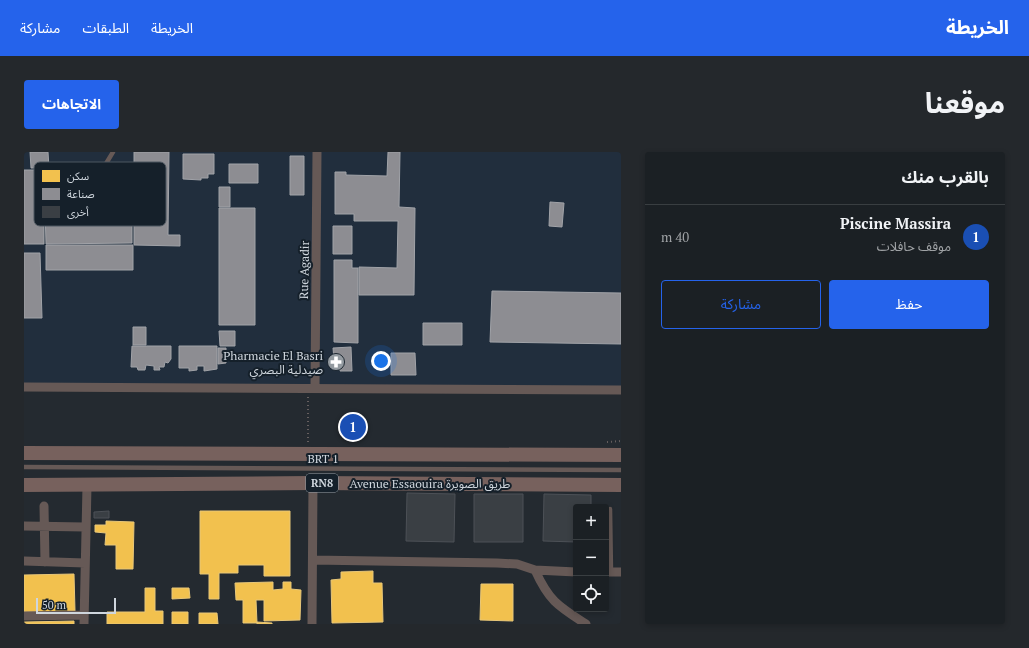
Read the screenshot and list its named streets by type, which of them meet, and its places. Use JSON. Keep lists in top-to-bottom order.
{
  "streets": {
    "main road": ["RN8", "Avenue Essaouira طريق الصويرة"],
    "street": ["Rue Agadir"],
    "lane": ["BRT 1"]
  },
  "places": {
    "pharmacy": ["Pharmacie El Basri صيدلية البصري"]
  },
  "legend": ["سكن", "صناعة", "أخرى"],
  "scale_bar": "50 m",
  "page": {
    "header": "الخريطة",
    "nav": ["الخريطة", "الطبقات", "مشاركة"],
    "title": "موقعنا",
    "buttons": [
      "الاتجاهات",
      ["حفظ", "مشاركة"]
    ],
    "heading": "بالقرب منك",
    "list": [
      {
        "mark": "1",
        "name": "Piscine Massira",
        "note": "موقف حافلات",
        "value": "40 m"
      }
    ],
    "pins": "1",
    "map_buttons": ["+", "−"],
    "scale": "50 m"
  }
}
